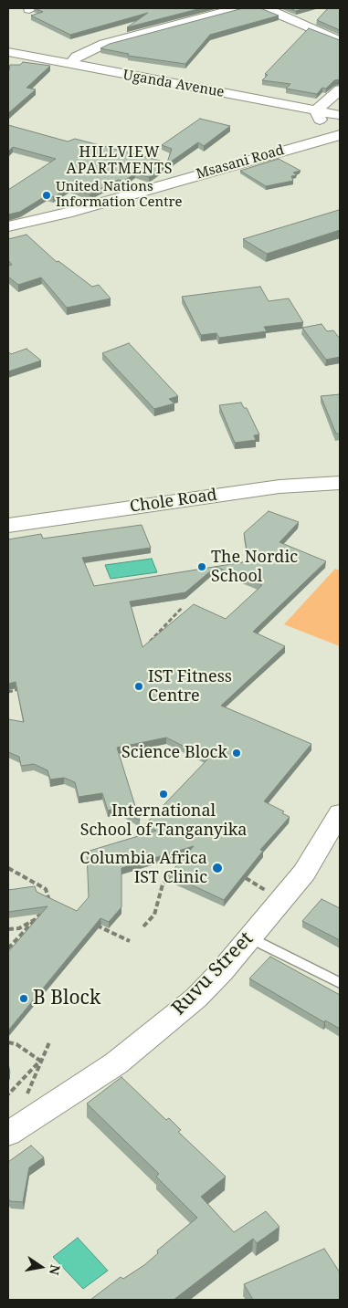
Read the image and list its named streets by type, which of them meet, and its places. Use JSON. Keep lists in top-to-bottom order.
{
  "streets": {
    "street": [
      "Uganda Avenue",
      "Msasani Road",
      "Chole Road",
      "Ruvu Street"
    ]
  },
  "districts": ["HILLVIEW APARTMENTS"],
  "places": [
    "United Nations Information Centre",
    "The Nordic School",
    "IST Fitness Centre",
    "Science Block",
    "International School of Tanganyika",
    "Columbia Africa IST Clinic",
    "B Block"
  ],
  "north": "right"
}
